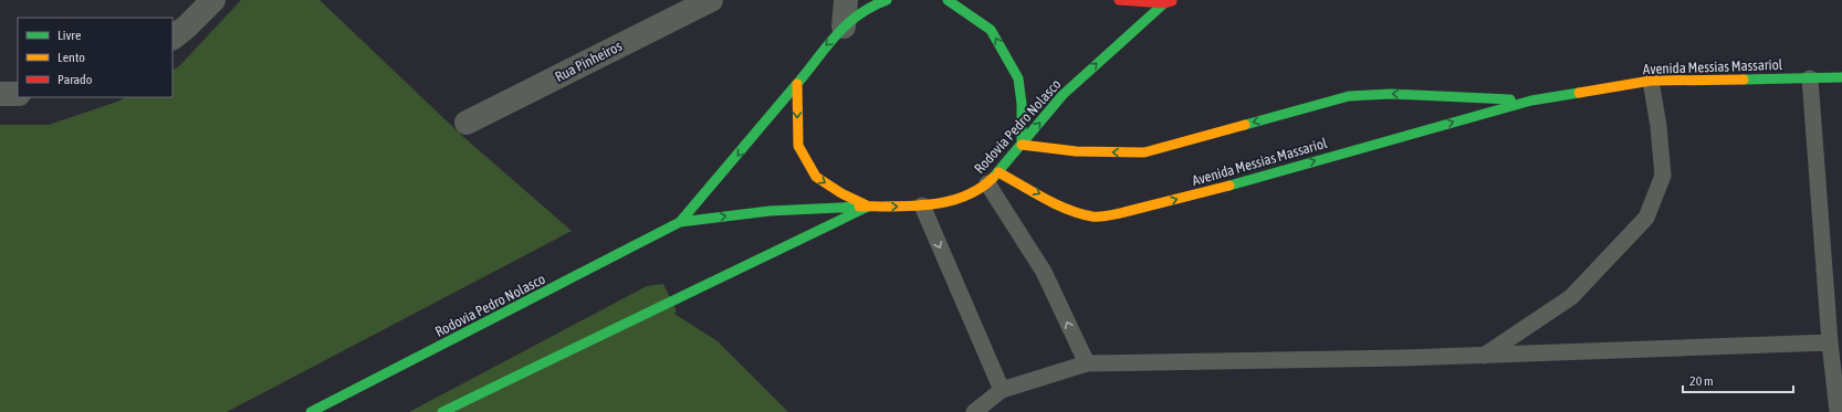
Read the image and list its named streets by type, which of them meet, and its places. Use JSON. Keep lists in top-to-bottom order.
{
  "streets": {
    "main road": ["Avenida Messias Massariol", "Rodovia Pedro Nolasco"],
    "street": ["Rua Pinheiros"]
  },
  "crossings": [
    ["Avenida Messias Massariol", "Rodovia Pedro Nolasco"]
  ],
  "legend": ["Livre", "Lento", "Parado"],
  "scale_bar": "20 m"
}
